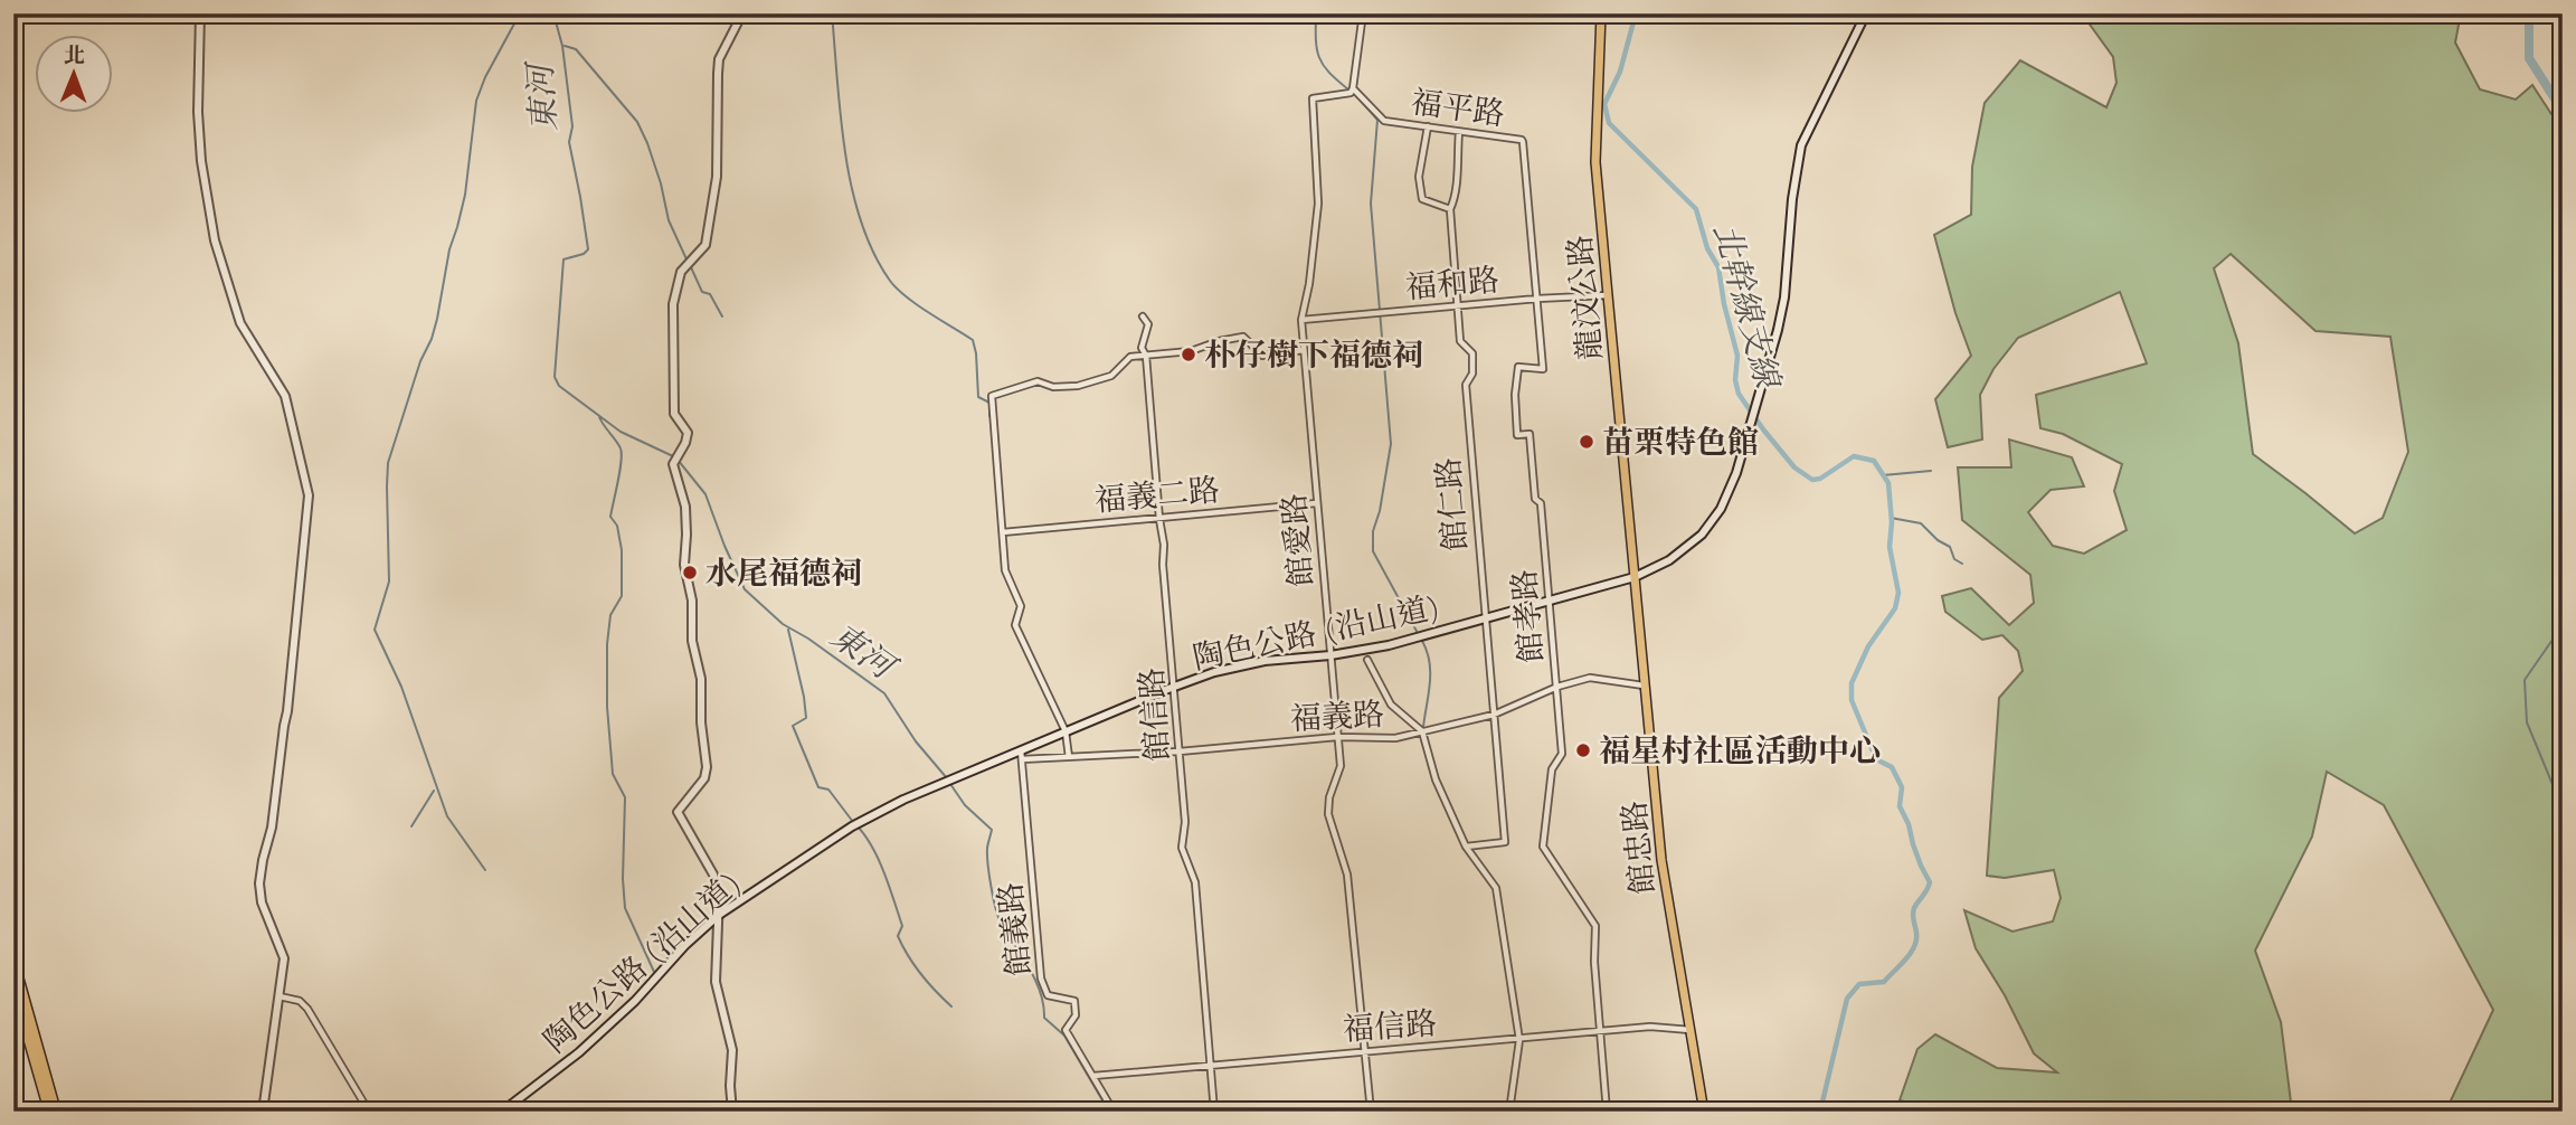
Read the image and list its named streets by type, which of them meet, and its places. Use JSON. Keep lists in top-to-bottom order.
{
  "streets": {
    "main road": ["龍汶公路", "館忠路"],
    "street": [
      "福平路",
      "福和路",
      "福義二路",
      "館仁路",
      "館愛路",
      "館孝路",
      "陶色公路 (沿山道)",
      "館信路",
      "福義路",
      "館義路",
      "福信路"
    ]
  },
  "crossings": [
    ["福平路", "館仁路"],
    ["福平路", "館愛路"],
    ["福平路", "館孝路"],
    ["福和路", "龍汶公路"],
    ["福和路", "館仁路"],
    ["福和路", "館愛路"],
    ["福和路", "館孝路"],
    ["龍汶公路", "陶色公路 (沿山道)"],
    ["龍汶公路", "館忠路"],
    ["福義二路", "館愛路"],
    ["福義二路", "館信路"],
    ["館仁路", "陶色公路 (沿山道)"],
    ["館仁路", "福義路"],
    ["館愛路", "陶色公路 (沿山道)"],
    ["館愛路", "福義路"],
    ["館愛路", "福信路"],
    ["館孝路", "陶色公路 (沿山道)"],
    ["館孝路", "福義路"],
    ["館孝路", "福信路"],
    ["陶色公路 (沿山道)", "館信路"],
    ["陶色公路 (沿山道)", "館忠路"],
    ["陶色公路 (沿山道)", "館義路"],
    ["館信路", "福義路"],
    ["館信路", "福信路"],
    ["福義路", "館忠路"],
    ["福義路", "館義路"],
    ["館忠路", "福信路"],
    ["館義路", "福信路"]
  ],
  "water": ["東河", "北幹線支線"],
  "places": [
    "朴仔樹下福德祠",
    "苗栗特色館",
    "水尾福德祠",
    "福星村社區活動中心"
  ],
  "north": "top"
}
